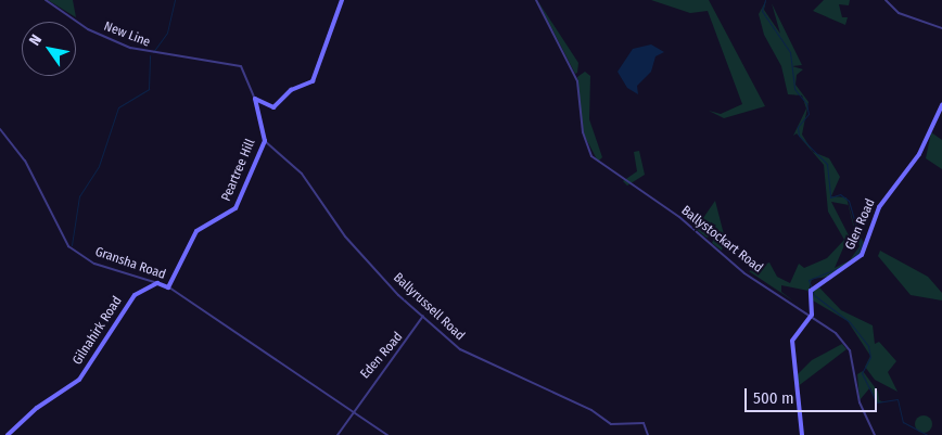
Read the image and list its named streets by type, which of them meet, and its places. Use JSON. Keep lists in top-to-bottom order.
{
  "streets": {
    "street": [
      "New Line",
      "Peartree Hill",
      "Glen Road",
      "Ballystockart Road",
      "Gransha Road",
      "Ballyrussell Road",
      "Gilnahirk Road",
      "Eden Road"
    ]
  },
  "crossings": [
    ["New Line", "Peartree Hill"],
    ["Peartree Hill", "Gransha Road"],
    ["Peartree Hill", "Ballyrussell Road"],
    ["Glen Road", "Ballystockart Road"],
    ["Gransha Road", "Gilnahirk Road"],
    ["Gransha Road", "Eden Road"],
    ["Ballyrussell Road", "Eden Road"]
  ],
  "scale_bar": "500 m",
  "north": "top left"
}
